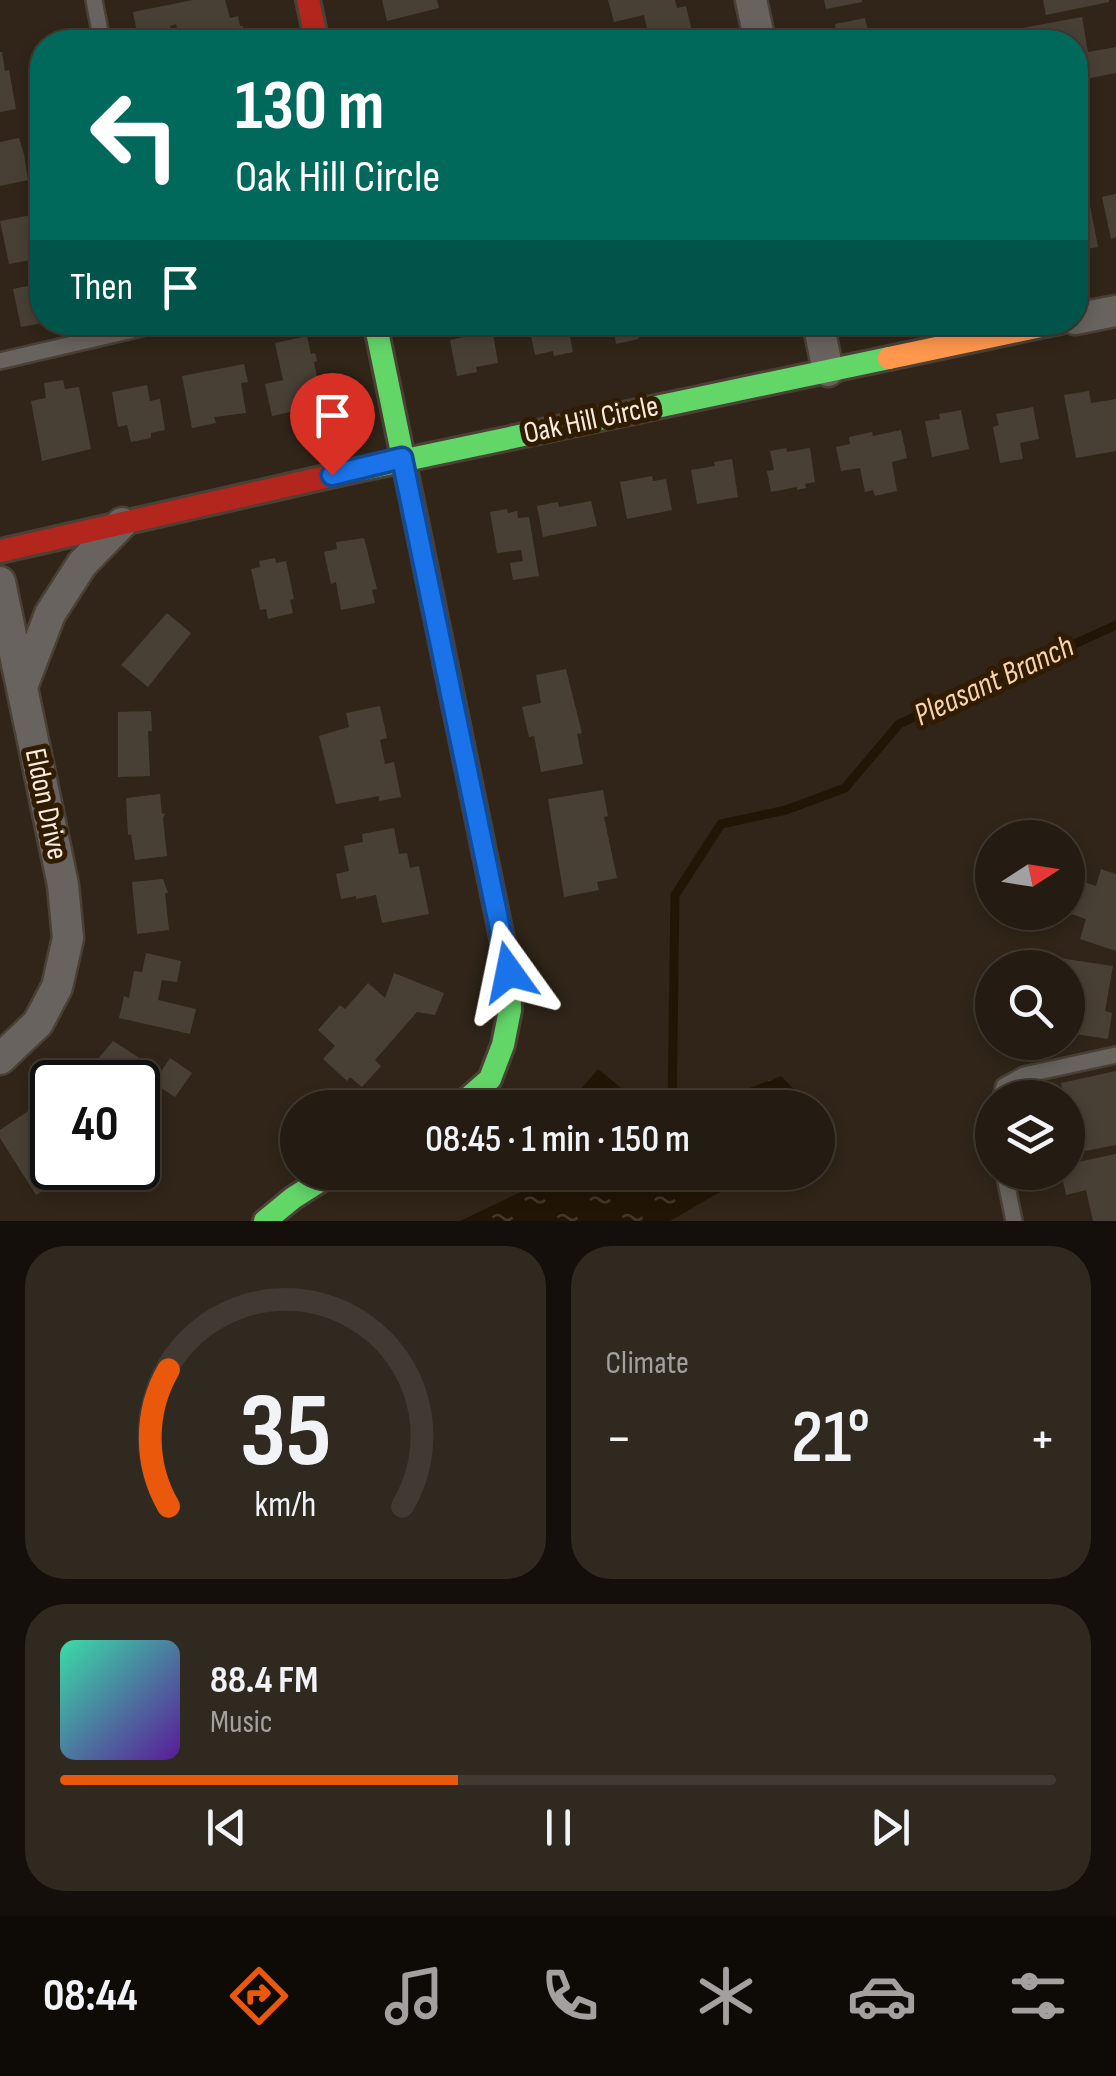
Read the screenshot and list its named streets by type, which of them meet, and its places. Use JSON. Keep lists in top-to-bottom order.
{
  "streets": {
    "street": ["Oak Hill Circle", "Eldon Drive"]
  },
  "water": ["Pleasant Branch"],
  "north": "right",
  "page": {
    "turn": ["130 m", "Oak Hill Circle"],
    "then": "Then",
    "limit": "40",
    "trip": "08:45 · 1 min · 150 m",
    "tile": "Climate",
    "heat": ["−", "21°", "+"],
    "song": ["88.4 FM", "Music"],
    "tabs": "08:44",
    "gauge": ["35", "km/h"]
  }
}
